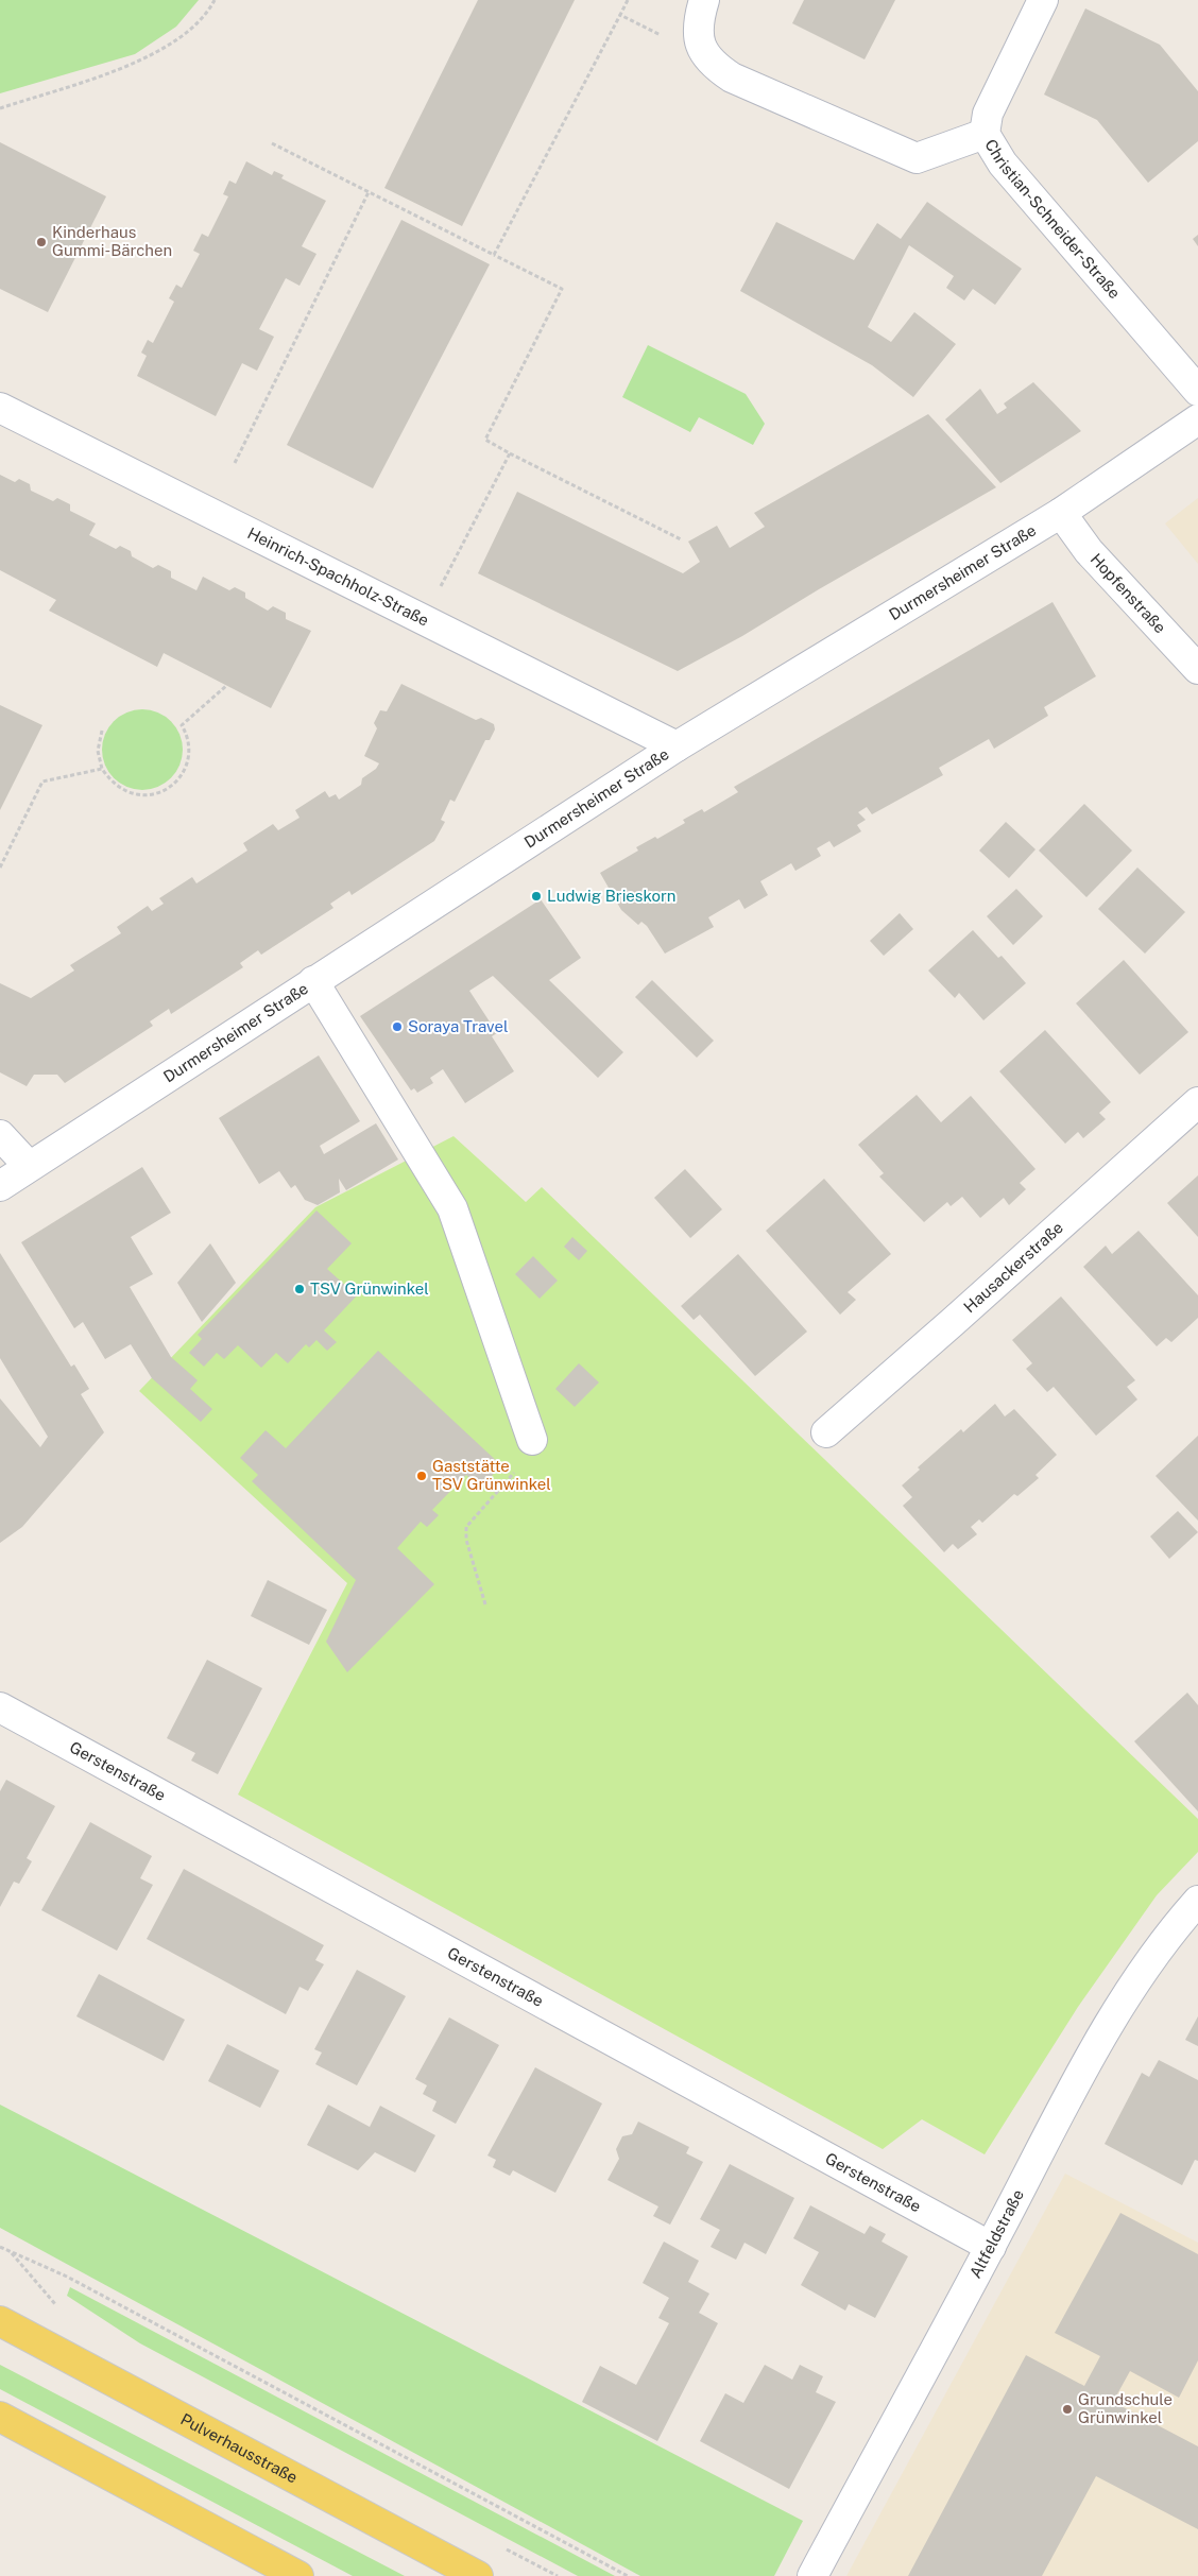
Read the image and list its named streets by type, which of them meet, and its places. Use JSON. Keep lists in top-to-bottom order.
{
  "streets": {
    "main road": ["Pulverhausstraße"],
    "street": [
      "Christian-Schneider-Straße",
      "Durmersheimer Straße",
      "Heinrich-Spachholz-Straße",
      "Hopfenstraße",
      "Hausackerstraße",
      "Gerstenstraße",
      "Altfeldstraße"
    ]
  },
  "crossings": [
    ["Durmersheimer Straße", "Heinrich-Spachholz-Straße"],
    ["Durmersheimer Straße", "Hopfenstraße"],
    ["Gerstenstraße", "Altfeldstraße"]
  ],
  "places": [
    "Kinderhaus Gummi-Bärchen",
    "Ludwig Brieskorn",
    "Soraya Travel",
    "TSV Grünwinkel",
    "Gaststätte TSV Grünwinkel",
    "Grundschule Grünwinkel"
  ]
}
